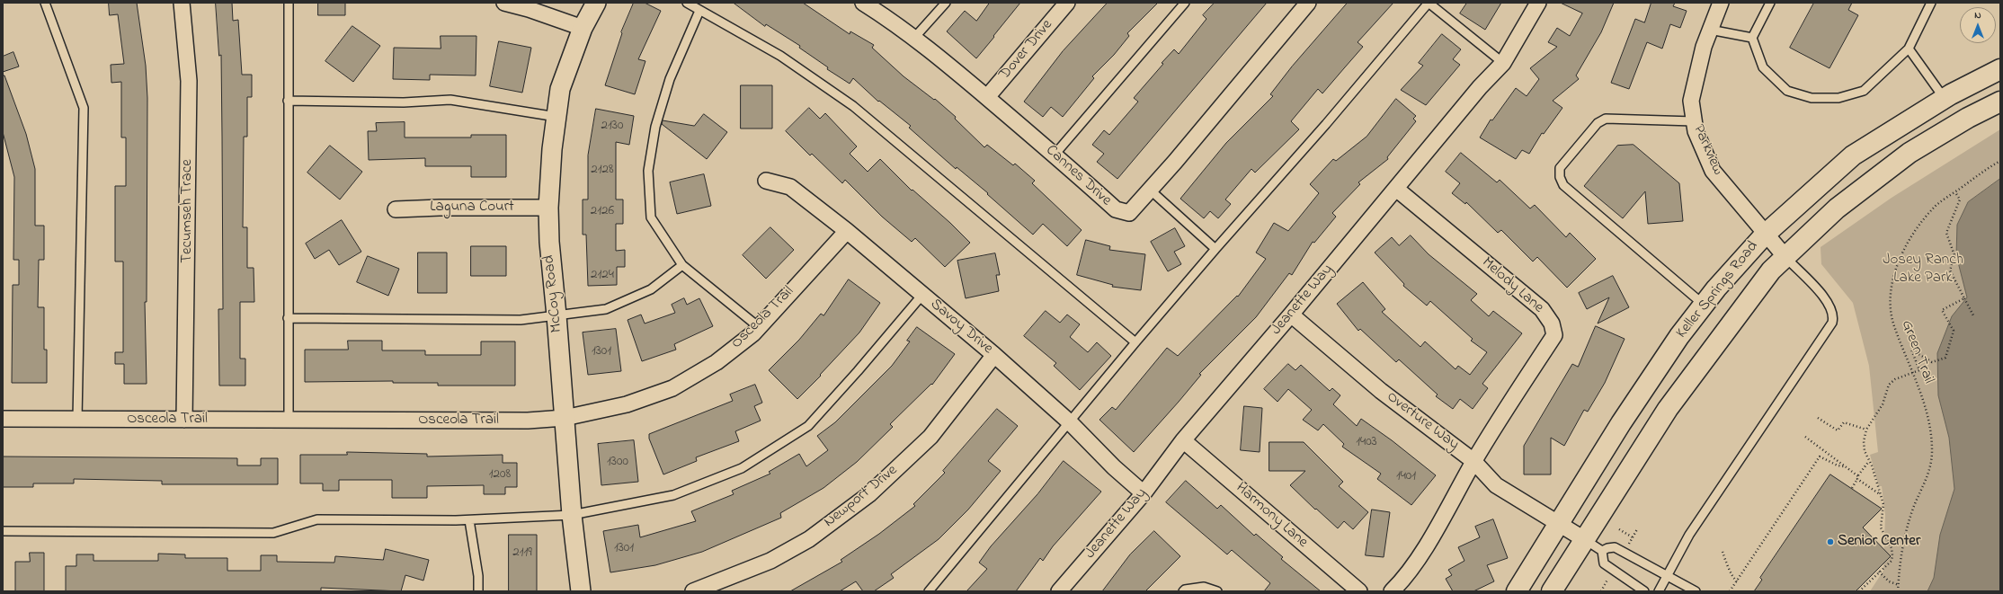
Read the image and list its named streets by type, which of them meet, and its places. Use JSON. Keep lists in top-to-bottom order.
{
  "streets": {
    "main road": ["Keller Springs Road"],
    "street": [
      "Dover Drive",
      "Parkview",
      "Cannes Drive",
      "Laguna Court",
      "Tecumseh Trace",
      "Melody Lane",
      "McCoy Road",
      "Jeanette Way",
      "Osceola Trail",
      "Savoy Drive",
      "Overture Way",
      "Newport Drive",
      "Harmony Lane"
    ],
    "path": ["Green Trail"]
  },
  "crossings": [
    ["Dover Drive", "Cannes Drive"],
    ["Parkview", "Keller Springs Road"],
    ["Laguna Court", "McCoy Road"],
    ["Tecumseh Trace", "Osceola Trail"],
    ["Melody Lane", "Jeanette Way"],
    ["Melody Lane", "Overture Way"],
    ["Keller Springs Road", "Overture Way"],
    ["McCoy Road", "Osceola Trail"],
    ["Jeanette Way", "Savoy Drive"],
    ["Jeanette Way", "Overture Way"],
    ["Jeanette Way", "Harmony Lane"],
    ["Osceola Trail", "Savoy Drive"],
    ["Savoy Drive", "Newport Drive"]
  ],
  "parks": ["Josey Ranch Lake Park"],
  "places": ["Senior Center"],
  "house_numbers": [
    "2130",
    "2128",
    "2126",
    "2124",
    "1301",
    "1403",
    "1300",
    "1208",
    "1401",
    "1301",
    "2119"
  ],
  "north": "top"
}
